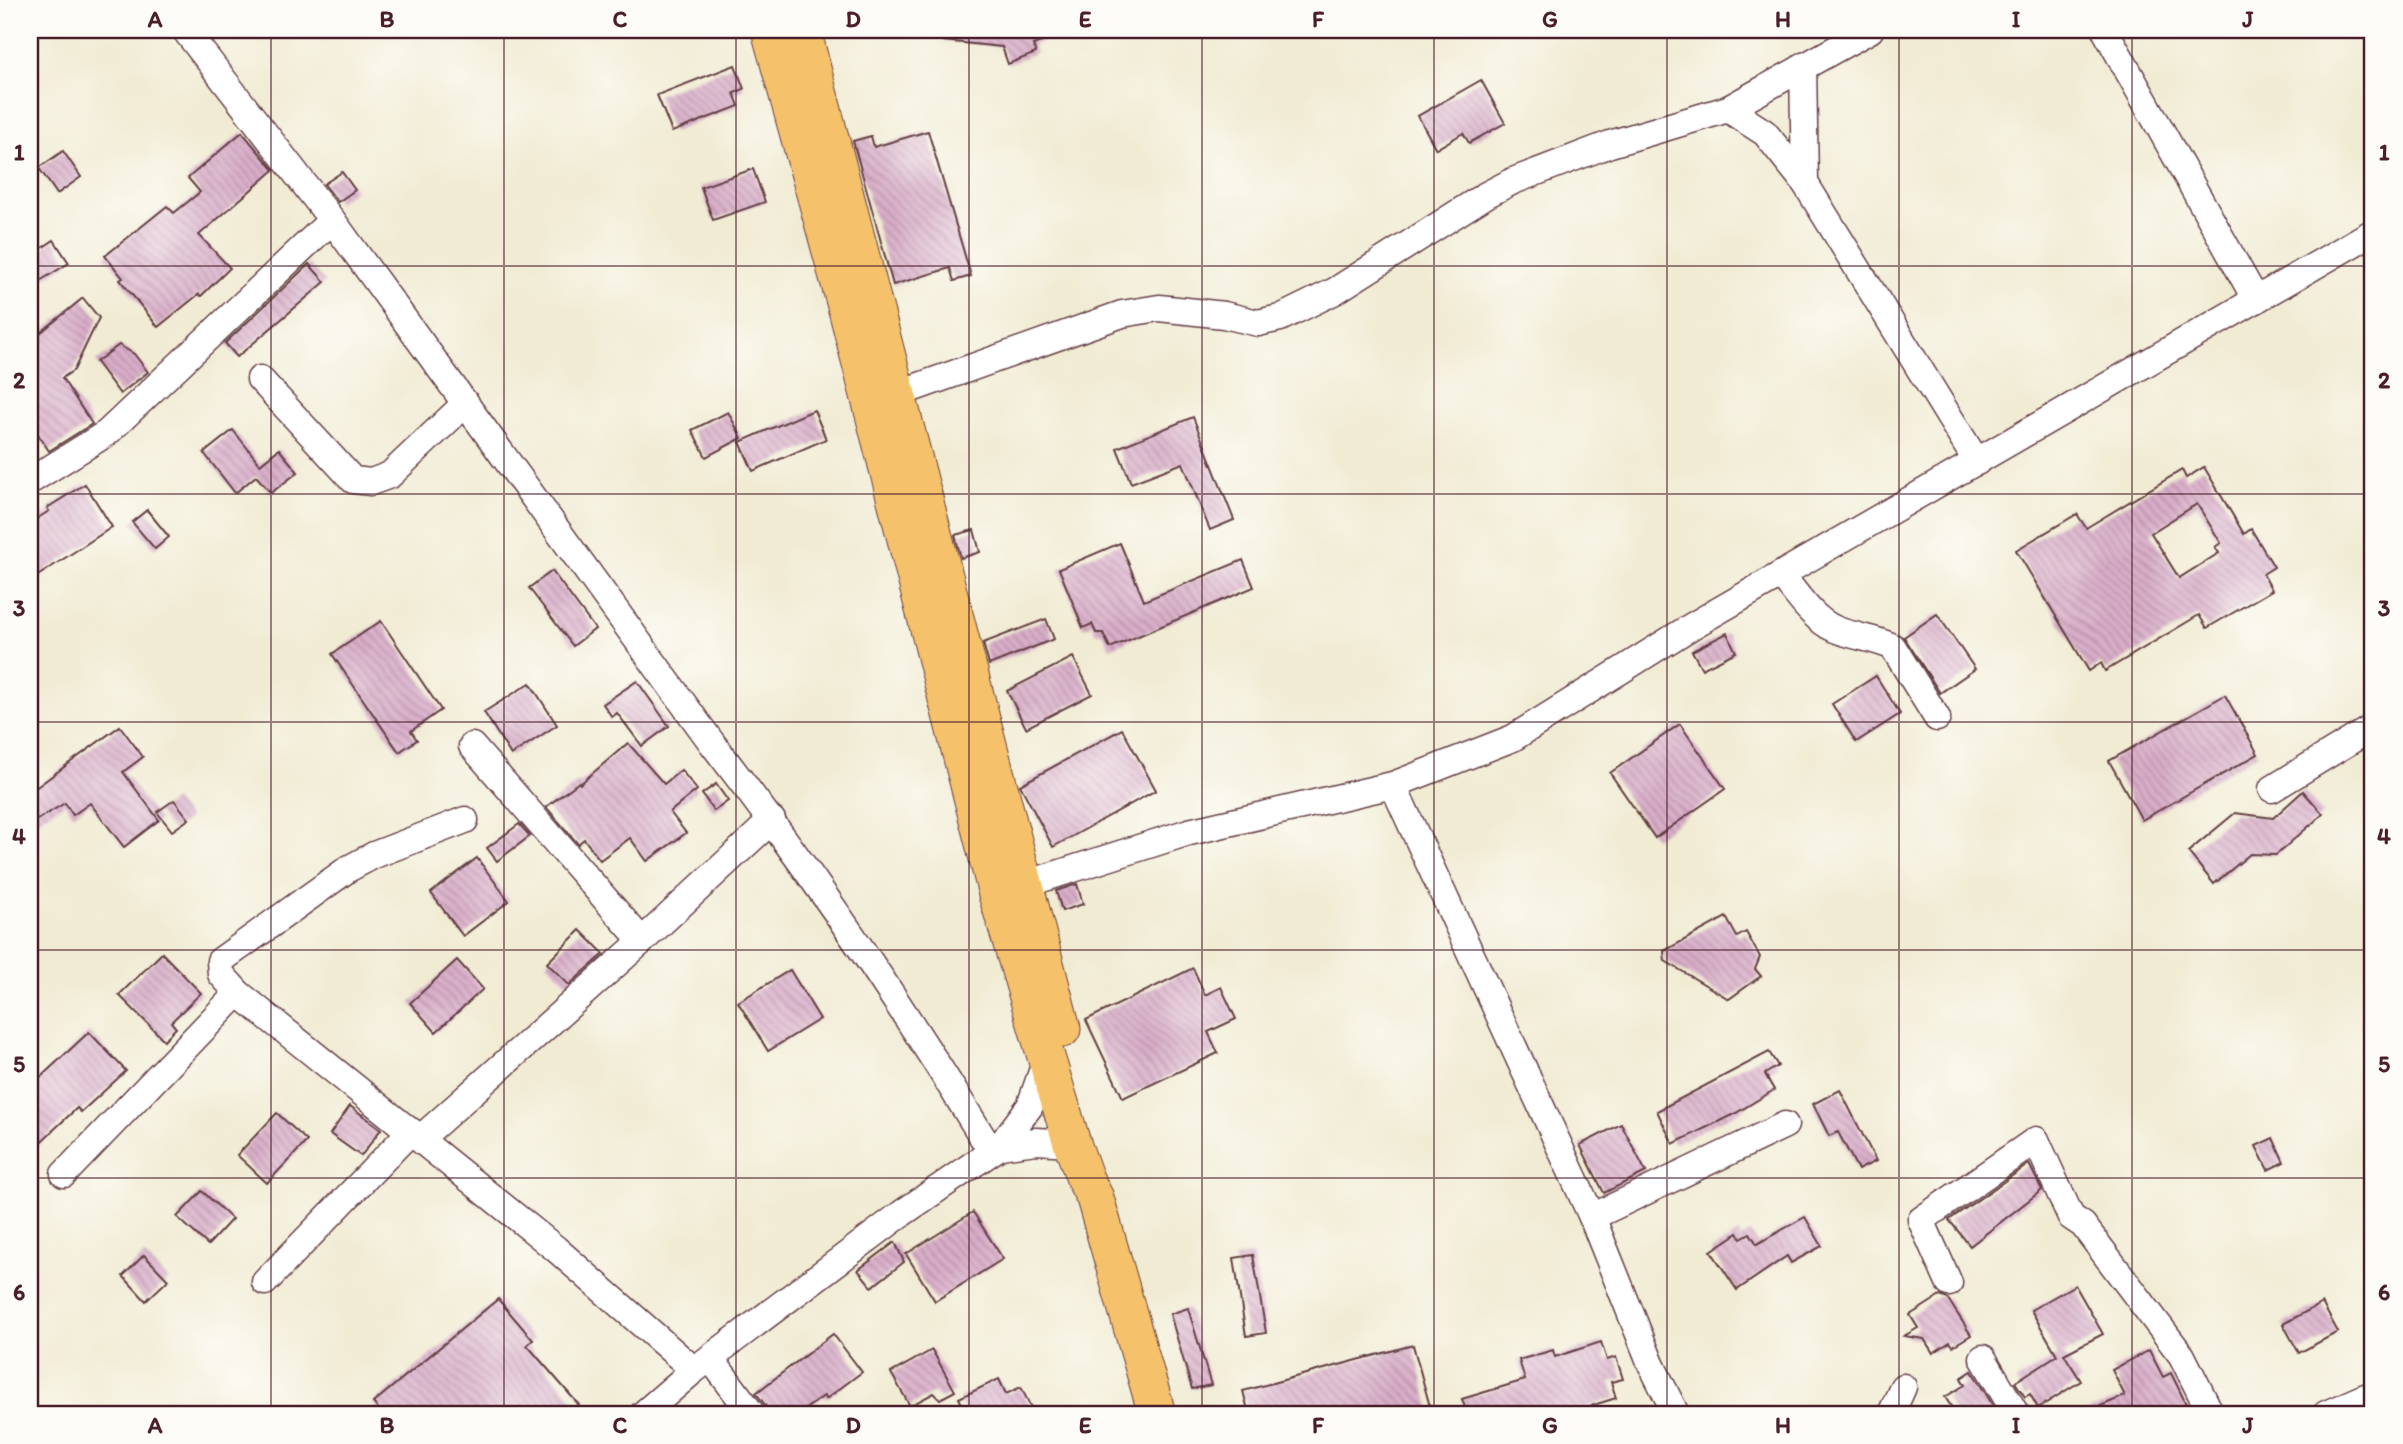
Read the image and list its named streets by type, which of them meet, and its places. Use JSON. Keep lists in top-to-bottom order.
{
  "grid": {
    "columns": [
      "A",
      "B",
      "C",
      "D",
      "E",
      "F",
      "G",
      "H",
      "I",
      "J"
    ],
    "rows": [
      "1",
      "2",
      "3",
      "4",
      "5",
      "6"
    ]
  }
}
